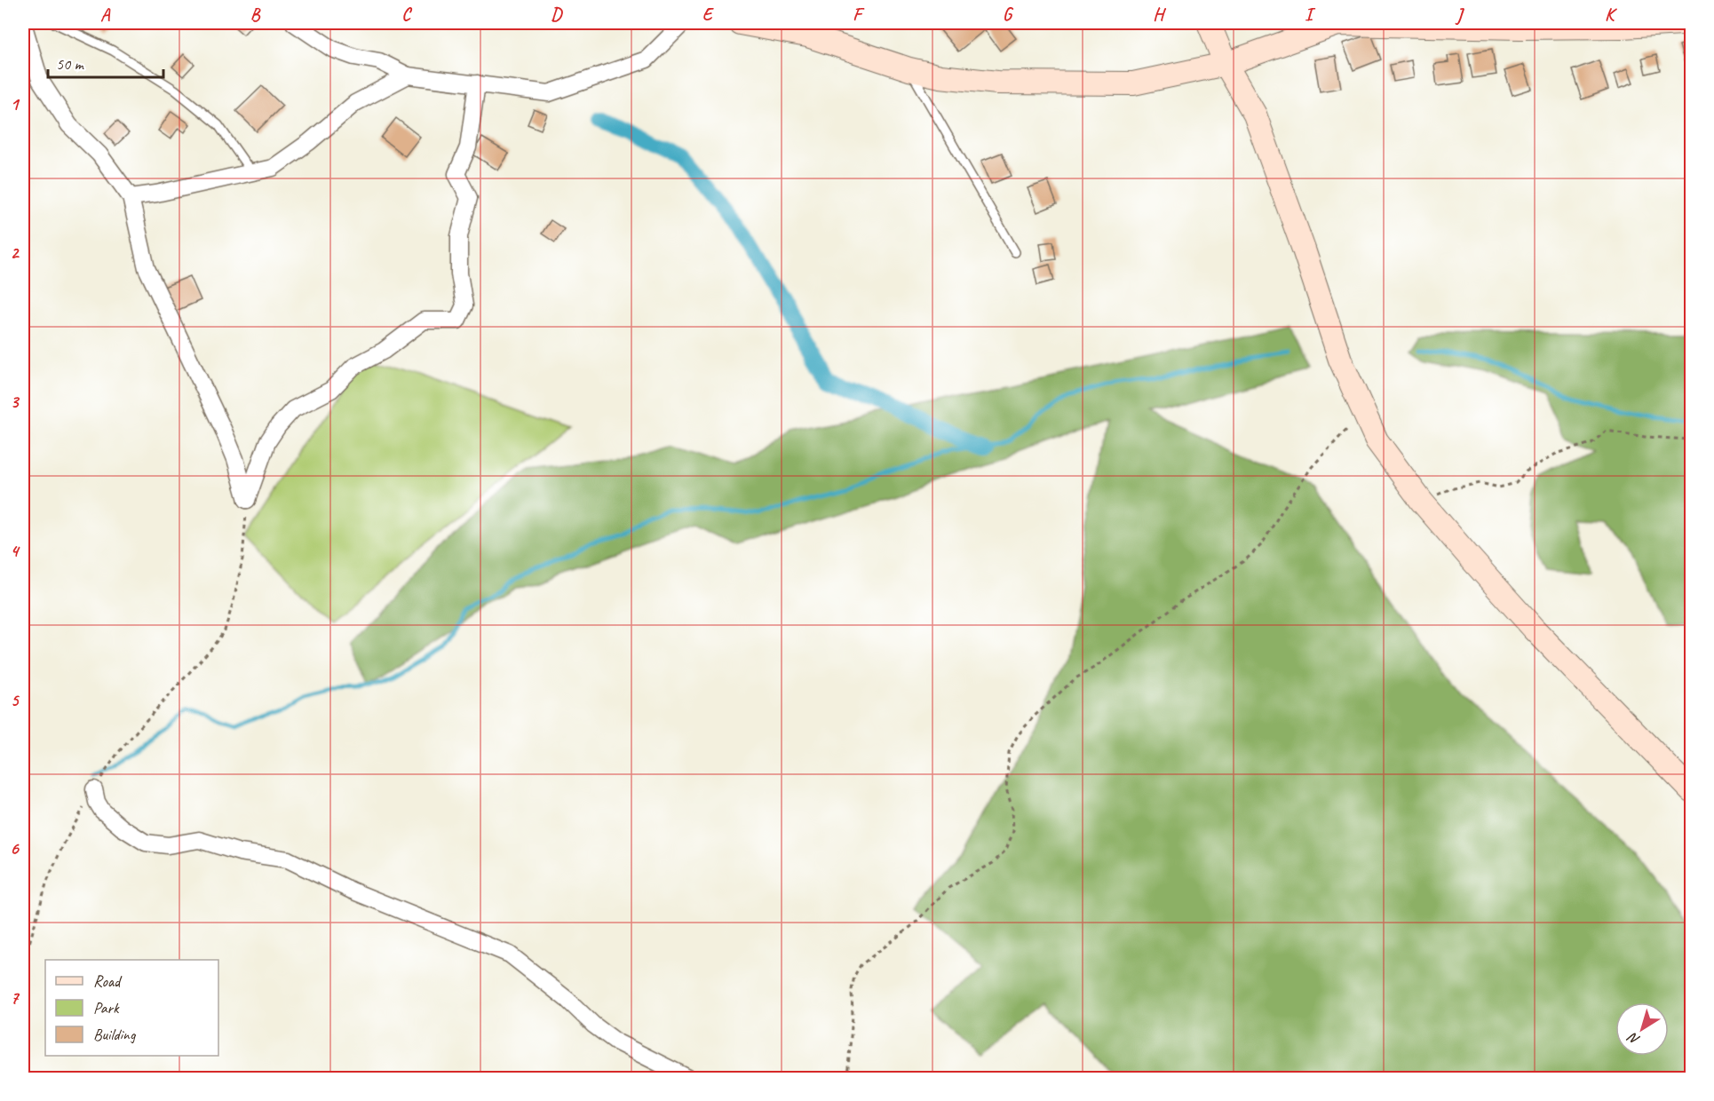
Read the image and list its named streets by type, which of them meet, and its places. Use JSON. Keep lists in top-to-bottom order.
{
  "legend": ["Road", "Park", "Building"],
  "scale_bar": "50 m",
  "north": "bottom left",
  "grid": {
    "columns": [
      "A",
      "B",
      "C",
      "D",
      "E",
      "F",
      "G",
      "H",
      "I",
      "J",
      "K"
    ],
    "rows": [
      "1",
      "2",
      "3",
      "4",
      "5",
      "6",
      "7"
    ]
  }
}
